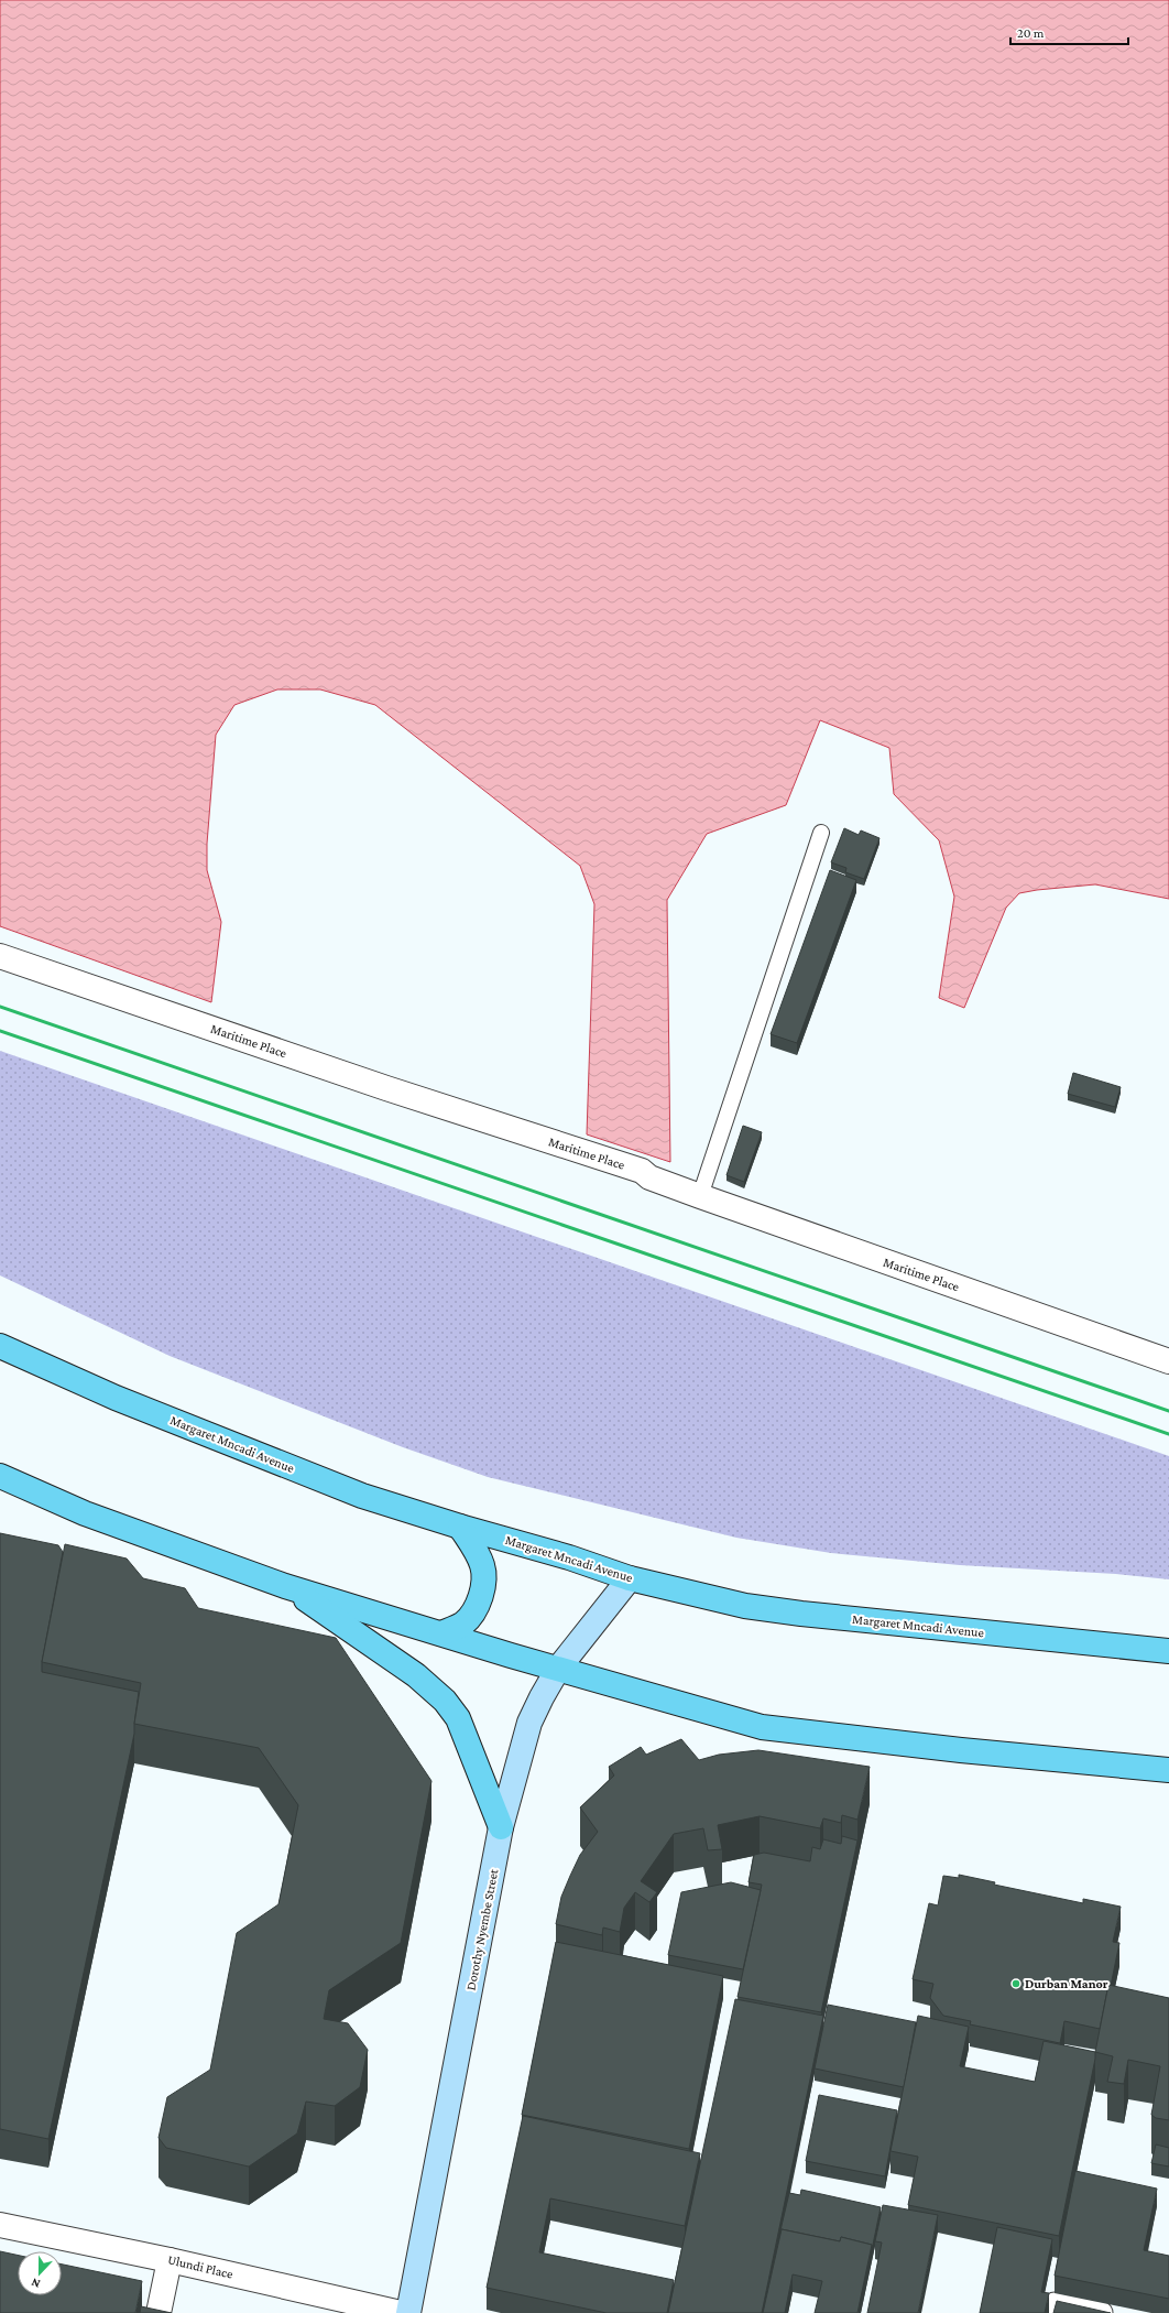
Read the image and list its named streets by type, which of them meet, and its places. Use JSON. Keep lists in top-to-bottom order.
{
  "streets": {
    "main road": ["Margaret Mncadi Avenue", "Dorothy Nyembe Street"],
    "street": ["Maritime Place", "Ulundi Place"]
  },
  "crossings": [
    ["Margaret Mncadi Avenue", "Dorothy Nyembe Street"]
  ],
  "places": ["Durban Manor"],
  "scale_bar": "20 m",
  "north": "bottom"
}
